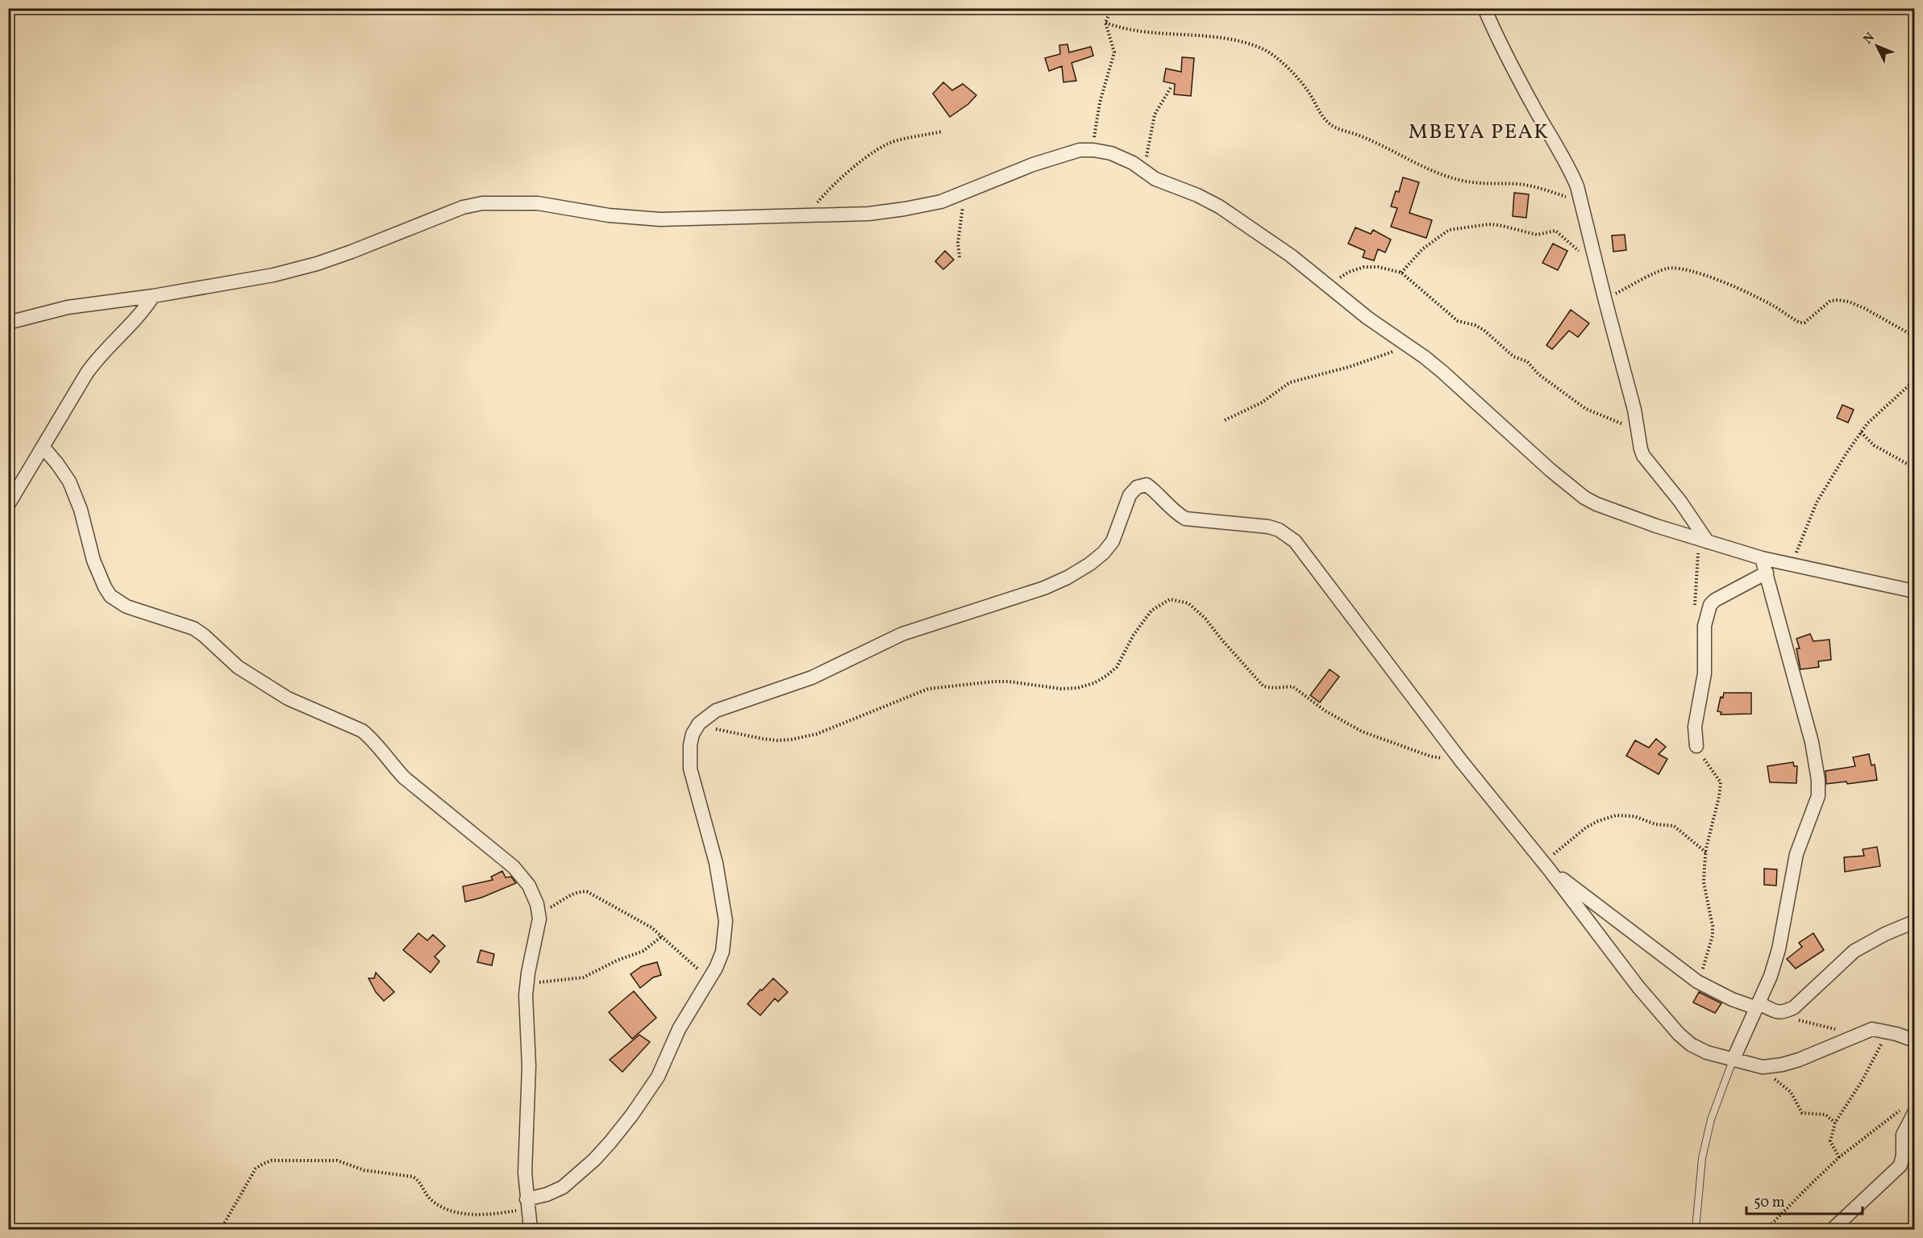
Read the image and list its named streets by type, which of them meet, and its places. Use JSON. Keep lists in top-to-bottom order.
{
  "districts": ["MBEYA PEAK"],
  "scale_bar": "50 m",
  "north": "top left"
}
